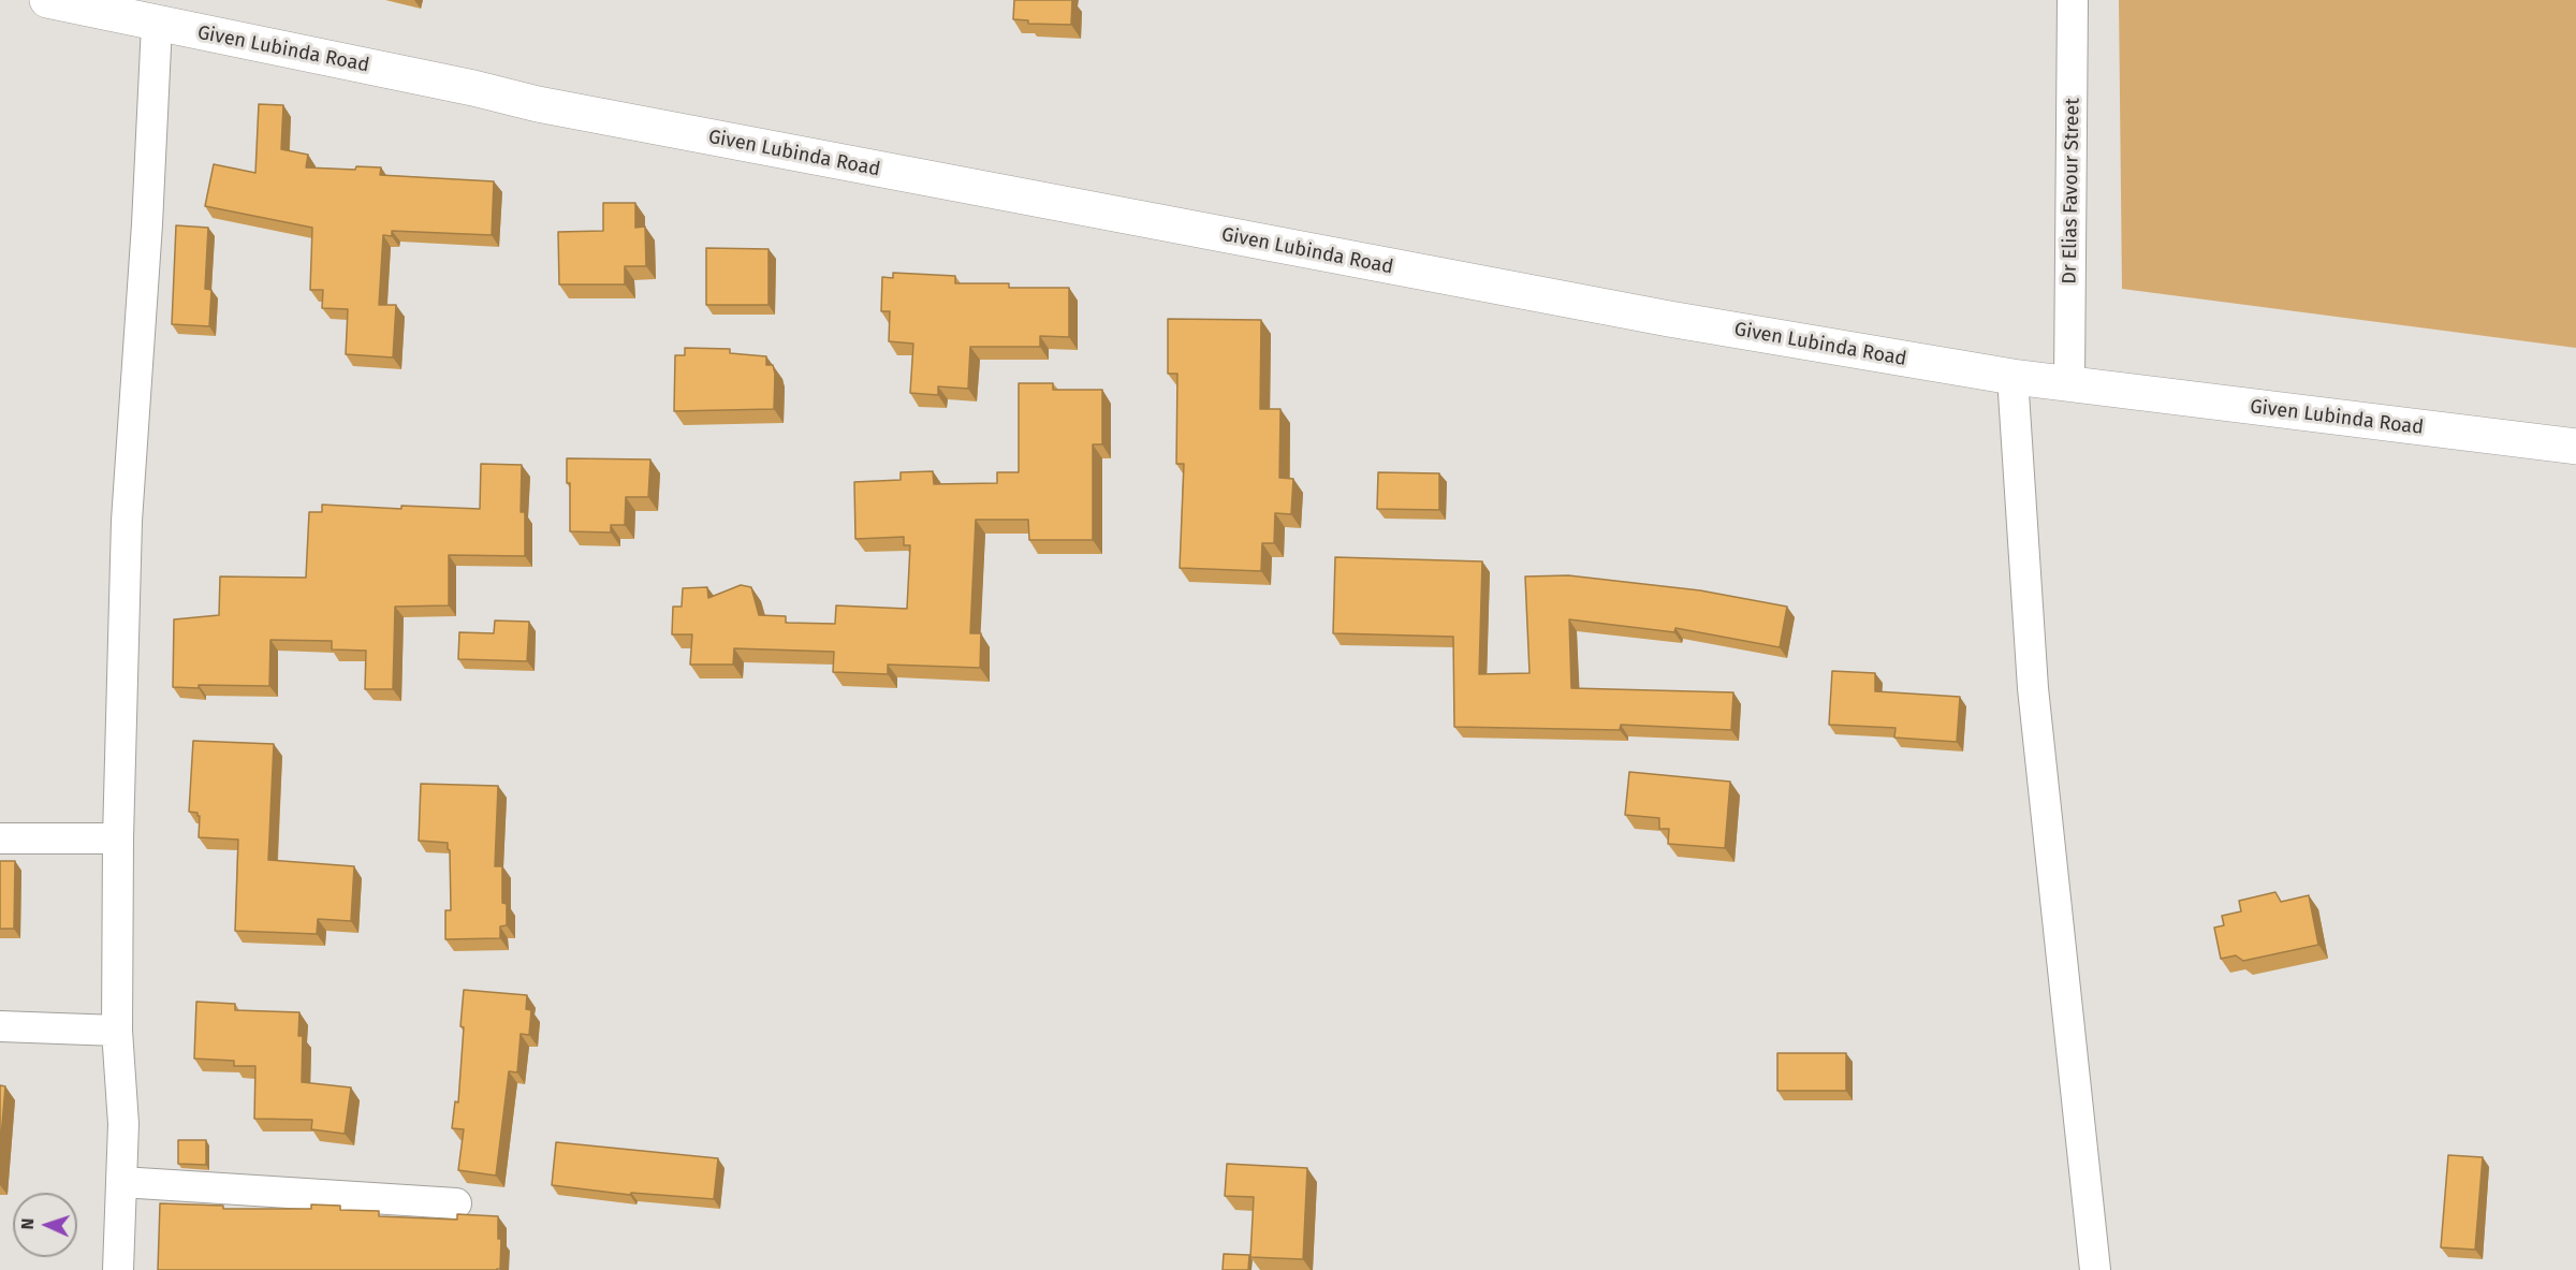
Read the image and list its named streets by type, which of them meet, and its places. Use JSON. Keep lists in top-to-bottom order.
{
  "streets": {
    "street": ["Given Lubinda Road", "Dr Elias Favour Street"]
  },
  "crossings": [
    ["Given Lubinda Road", "Dr Elias Favour Street"]
  ],
  "north": "left"
}
